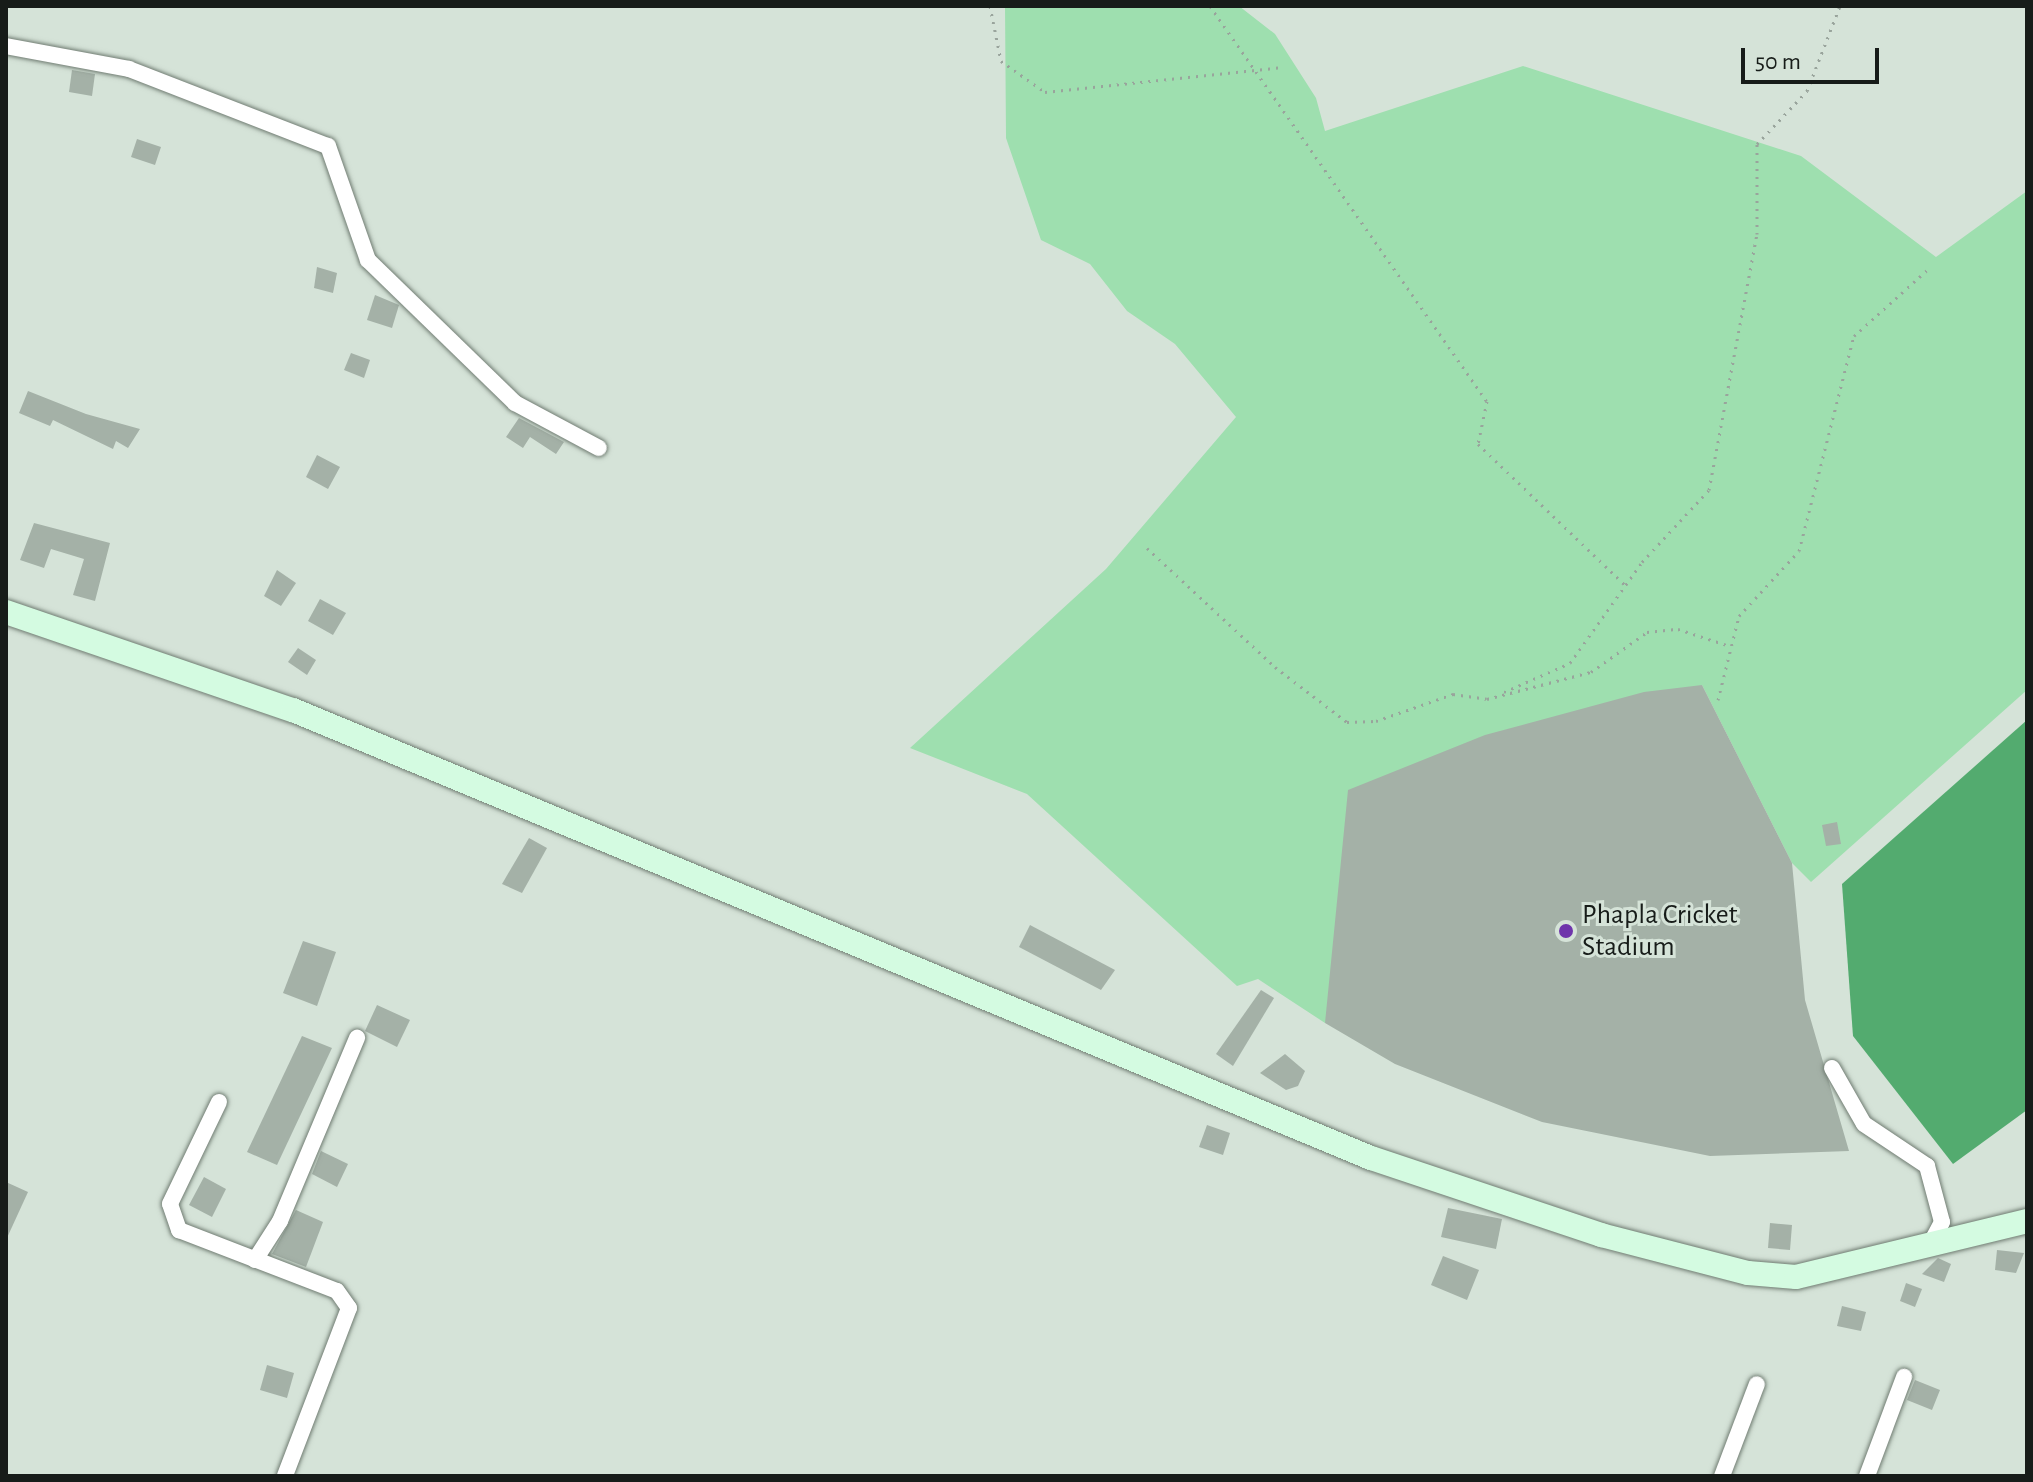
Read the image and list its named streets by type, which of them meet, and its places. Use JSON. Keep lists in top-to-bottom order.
{
  "places": ["Phapla Cricket Stadium"],
  "scale_bar": "50 m"
}
